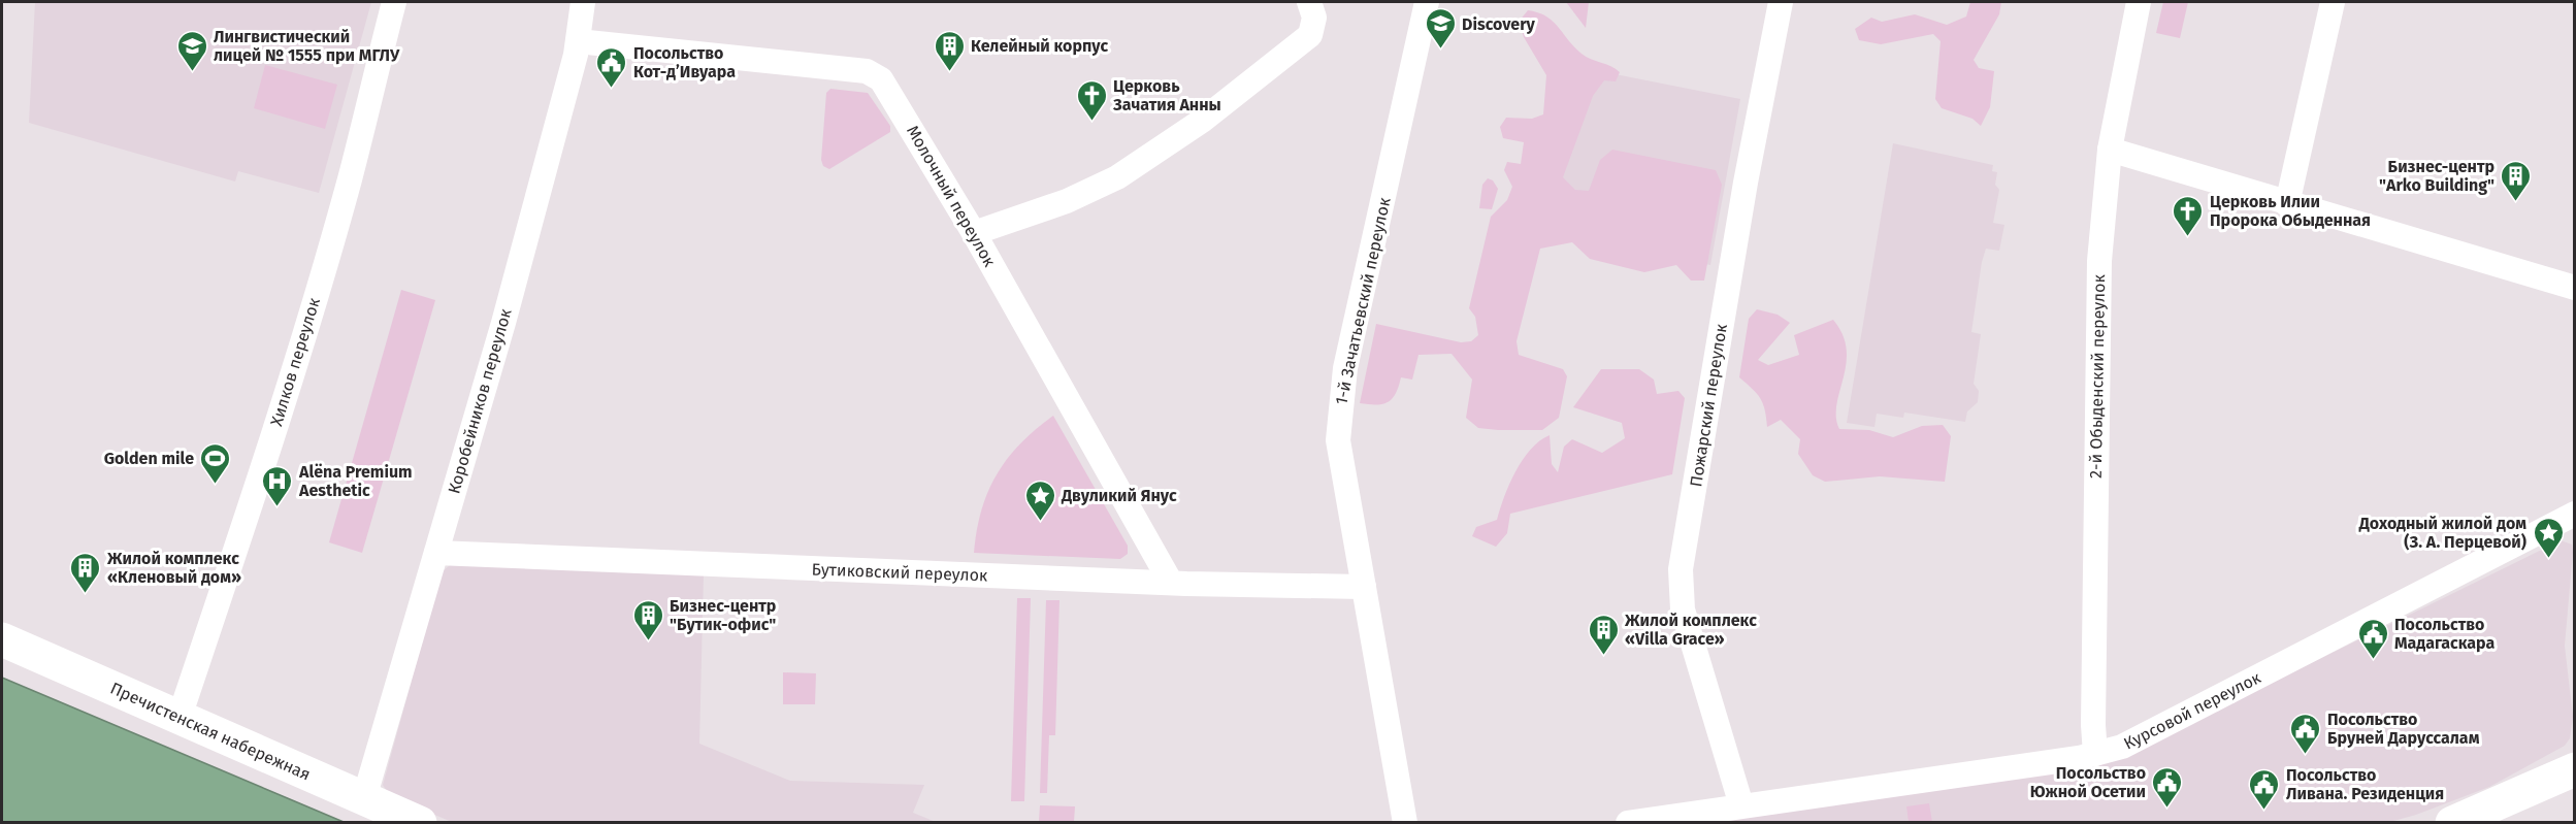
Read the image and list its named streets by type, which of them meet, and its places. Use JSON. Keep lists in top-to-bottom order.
{
  "streets": {
    "main road": ["Пречистенская набережная"],
    "street": [
      "Молочный переулок",
      "1-й Зачатьевский переулок",
      "Хилков переулок",
      "2-й Обыденский переулок",
      "Коробейников переулок",
      "Пожарский переулок",
      "Бутиковский переулок",
      "Курсовой переулок"
    ]
  },
  "crossings": [
    ["Молочный переулок", "Коробейников переулок"],
    ["Молочный переулок", "Бутиковский переулок"],
    ["1-й Зачатьевский переулок", "Бутиковский переулок"],
    ["Хилков переулок", "Пречистенская набережная"],
    ["2-й Обыденский переулок", "Курсовой переулок"],
    ["Коробейников переулок", "Бутиковский переулок"],
    ["Коробейников переулок", "Пречистенская набережная"],
    ["Пожарский переулок", "Курсовой переулок"]
  ],
  "places": {
    "school or university": ["Discovery", "Лингвистический лицей № 1555 при МГЛУ"],
    "building": [
      "Келейный корпус",
      "Бизнес-центр \"Arko Building\"",
      "Жилой комплекс «Кленовый дом»",
      "Бизнес-центр \"Бутик-офис\"",
      "Жилой комплекс «Villa Grace»"
    ],
    "public building": [
      "Посольство Кот-д’Ивуара",
      "Посольство Мадагаскара",
      "Посольство Бруней Даруссалам",
      "Посольство Южной Осетии",
      "Посольство Ливана. Резиденция"
    ],
    "church": ["Церковь Зачатия Анны", "Церковь Илии Пророка Обыденная"],
    "sports": ["Golden mile"],
    "hospital": ["Alёna Premium Aesthetic"],
    "place": ["Двуликий Янус", "Доходный жилой дом (З. А. Перцевой)"]
  }
}
